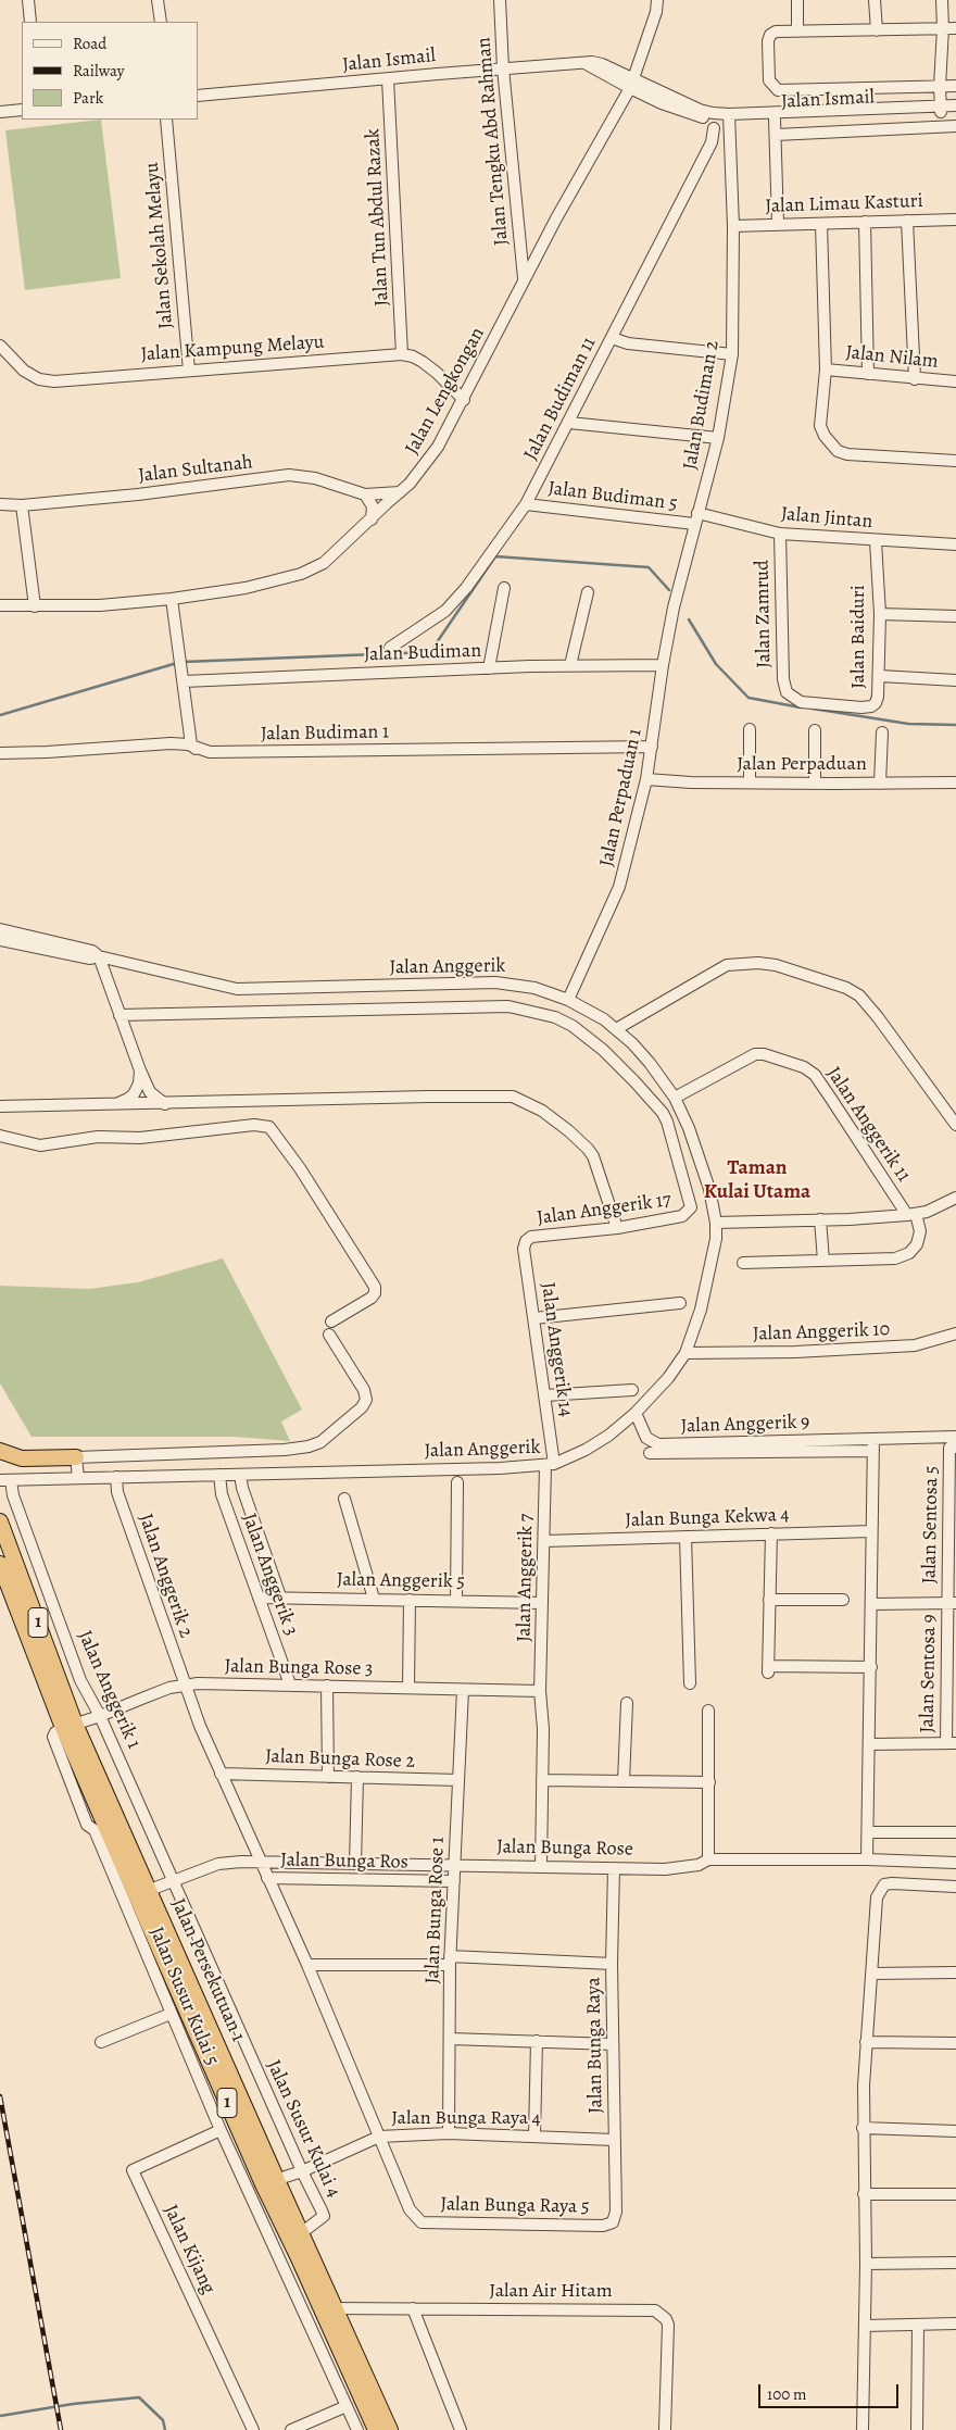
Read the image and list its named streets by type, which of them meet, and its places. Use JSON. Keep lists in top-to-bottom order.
{
  "streets": {
    "highway": ["1", "Jalan Persekutuan 1"],
    "street": [
      "Jalan Ismail",
      "Jalan Tengku Abd Rahman",
      "Jalan Limau Kasturi",
      "Jalan Tun Abdul Razak",
      "Jalan Sekolah Melayu",
      "Jalan Kampung Melayu",
      "Jalan Nilam",
      "Jalan Lengkongan",
      "Jalan Budiman 11",
      "Jalan Budiman 2",
      "Jalan Sultanah",
      "Jalan Budiman 5",
      "Jalan Jintan",
      "Jalan Zamrud",
      "Jalan Baiduri",
      "Jalan Budiman",
      "Jalan Budiman 1",
      "Jalan Perpaduan",
      "Jalan Perpaduan 1",
      "Jalan Anggerik",
      "Jalan Anggerik 11",
      "Jalan Anggerik 17",
      "Jalan Anggerik 10",
      "Jalan Anggerik 14",
      "Jalan Anggerik 9",
      "Jalan Bunga Kekwa 4",
      "Jalan Sentosa 5",
      "Jalan Anggerik 3",
      "Jalan Anggerik 2",
      "Jalan Anggerik 7",
      "Jalan Anggerik 5",
      "Jalan Bunga Rose 3",
      "Jalan Sentosa 9",
      "Jalan Anggerik 1",
      "Jalan Bunga Rose 2",
      "Jalan Bunga Rose",
      "Jalan Bunga Ros",
      "Jalan Bunga Rose 1",
      "Jalan Susur Kulai 5",
      "Jalan Bunga Raya",
      "Jalan Bunga Raya 4",
      "Jalan Susur Kulai 4",
      "Jalan Bunga Raya 5",
      "Jalan Kijang",
      "Jalan Air Hitam"
    ]
  },
  "crossings": [
    ["Jalan Ismail", "Jalan Tengku Abd Rahman"],
    ["Jalan Ismail", "Jalan Tun Abdul Razak"],
    ["Jalan Ismail", "Jalan Lengkongan"],
    ["Jalan Ismail", "Jalan Budiman 2"],
    ["Jalan Tengku Abd Rahman", "Jalan Lengkongan"],
    ["Jalan Limau Kasturi", "Jalan Budiman 2"],
    ["Jalan Tun Abdul Razak", "Jalan Kampung Melayu"],
    ["Jalan Sekolah Melayu", "Jalan Kampung Melayu"],
    ["Jalan Kampung Melayu", "Jalan Lengkongan"],
    ["Jalan Budiman 11", "Jalan Budiman 5"],
    ["Jalan Budiman 2", "Jalan Budiman 5"],
    ["Jalan Budiman 2", "Jalan Jintan"],
    ["Jalan Budiman 2", "Jalan Perpaduan 1"],
    ["Jalan Budiman 5", "Jalan Jintan"],
    ["Jalan Jintan", "Jalan Zamrud"],
    ["Jalan Jintan", "Jalan Baiduri"],
    ["Jalan Zamrud", "Jalan Baiduri"],
    ["Jalan Budiman", "Jalan Perpaduan 1"],
    ["Jalan Budiman 1", "Jalan Perpaduan 1"],
    ["Jalan Perpaduan", "Jalan Perpaduan 1"],
    ["Jalan Perpaduan 1", "Jalan Anggerik"],
    ["Jalan Anggerik", "Jalan Anggerik 11"],
    ["Jalan Anggerik", "Jalan Anggerik 10"],
    ["Jalan Anggerik", "Jalan Anggerik 14"],
    ["Jalan Anggerik", "Jalan Anggerik 9"],
    ["Jalan Anggerik", "Jalan Anggerik 3"],
    ["Jalan Anggerik", "Jalan Anggerik 2"],
    ["Jalan Anggerik", "Jalan Anggerik 7"],
    ["Jalan Anggerik", "Jalan Anggerik 1"],
    ["Jalan Anggerik 17", "Jalan Anggerik 14"],
    ["Jalan Anggerik 14", "Jalan Anggerik 7"],
    ["Jalan Bunga Kekwa 4", "Jalan Anggerik 7"],
    ["Jalan Sentosa 5", "Jalan Sentosa 9"],
    ["Jalan Anggerik 3", "Jalan Anggerik 5"],
    ["Jalan Anggerik 3", "Jalan Bunga Rose 3"],
    ["Jalan Anggerik 2", "Jalan Bunga Rose 3"],
    ["Jalan Anggerik 7", "Jalan Anggerik 5"],
    ["Jalan Anggerik 7", "Jalan Bunga Rose 3"],
    ["Jalan Anggerik 7", "Jalan Bunga Rose"],
    ["Jalan Bunga Rose 3", "Jalan Anggerik 1"],
    ["Jalan Bunga Rose 3", "Jalan Bunga Rose 1"],
    ["Jalan Bunga Rose 3", "Jalan Persekutuan 1"],
    ["Jalan Bunga Rose 3", "Jalan Susur Kulai 5"],
    ["Jalan Anggerik 1", "Jalan Bunga Rose"],
    ["Jalan Anggerik 1", "Jalan Susur Kulai 4"],
    ["Jalan Bunga Rose 2", "Jalan Bunga Rose 1"],
    ["Jalan Bunga Rose", "Jalan Bunga Rose 1"],
    ["Jalan Bunga Rose", "Jalan Persekutuan 1"],
    ["Jalan Bunga Rose", "Jalan Bunga Raya"],
    ["Jalan Bunga Rose", "Jalan Susur Kulai 4"],
    ["Jalan Bunga Ros", "Jalan Bunga Rose 1"],
    ["Jalan Bunga Rose 1", "Jalan Bunga Raya 4"],
    ["Jalan Persekutuan 1", "Jalan Susur Kulai 5"],
    ["Jalan Persekutuan 1", "Jalan Bunga Raya 4"],
    ["Jalan Persekutuan 1", "Jalan Susur Kulai 4"],
    ["Jalan Persekutuan 1", "Jalan Air Hitam"],
    ["Jalan Susur Kulai 5", "Jalan Kijang"],
    ["Jalan Bunga Raya", "Jalan Bunga Raya 4"],
    ["Jalan Bunga Raya", "Jalan Bunga Raya 5"],
    ["Jalan Bunga Raya 4", "Jalan Susur Kulai 4"],
    ["Jalan Bunga Raya 4", "Jalan Bunga Raya 5"]
  ],
  "districts": ["Taman Kulai Utama"],
  "legend": ["Road", "Railway", "Park"],
  "scale_bar": "100 m"
}
